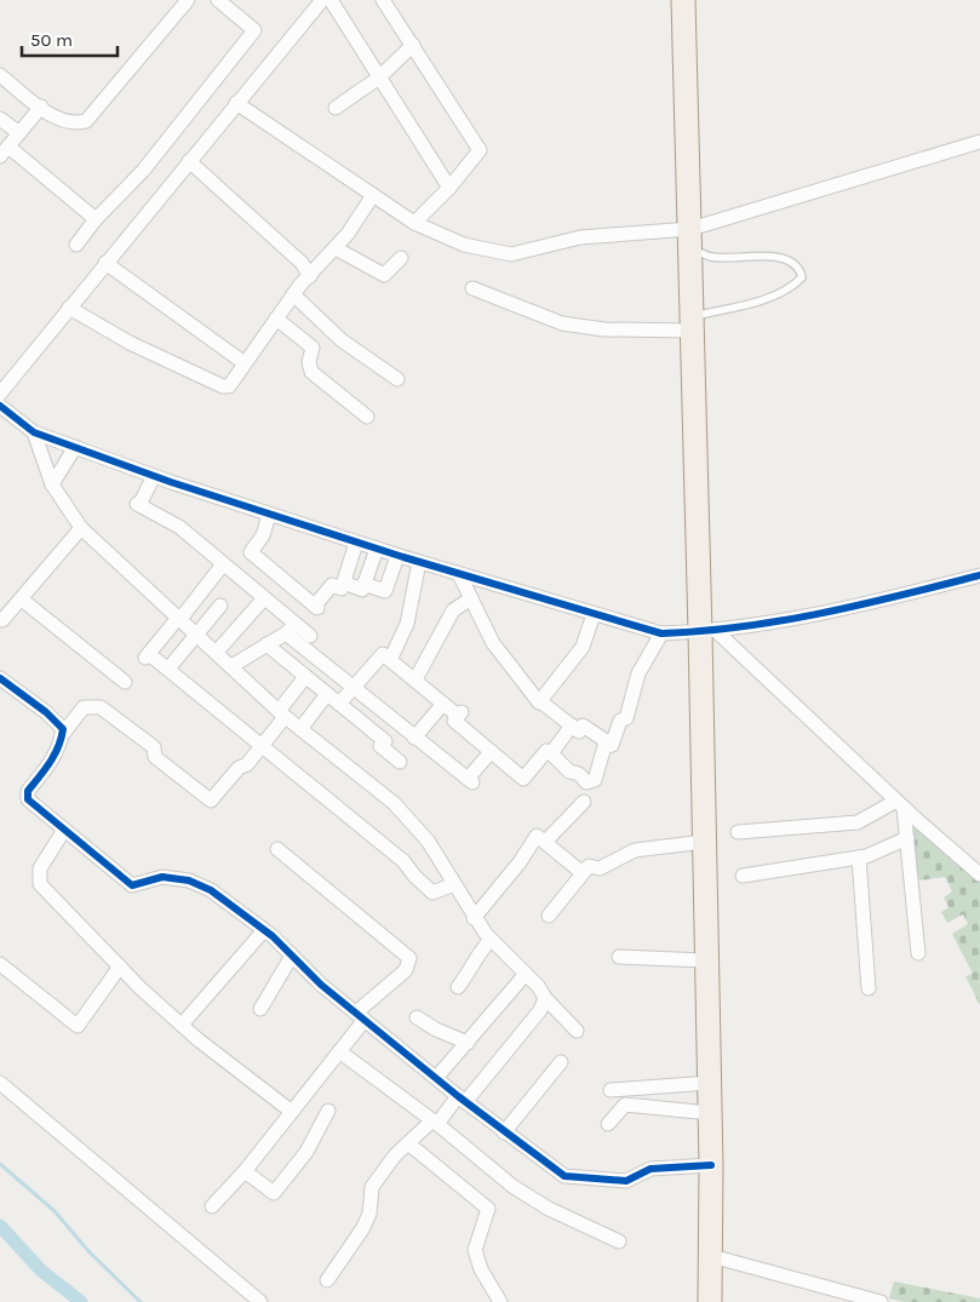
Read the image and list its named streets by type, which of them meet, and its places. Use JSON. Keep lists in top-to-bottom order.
{
  "scale_bar": "50 m"
}
